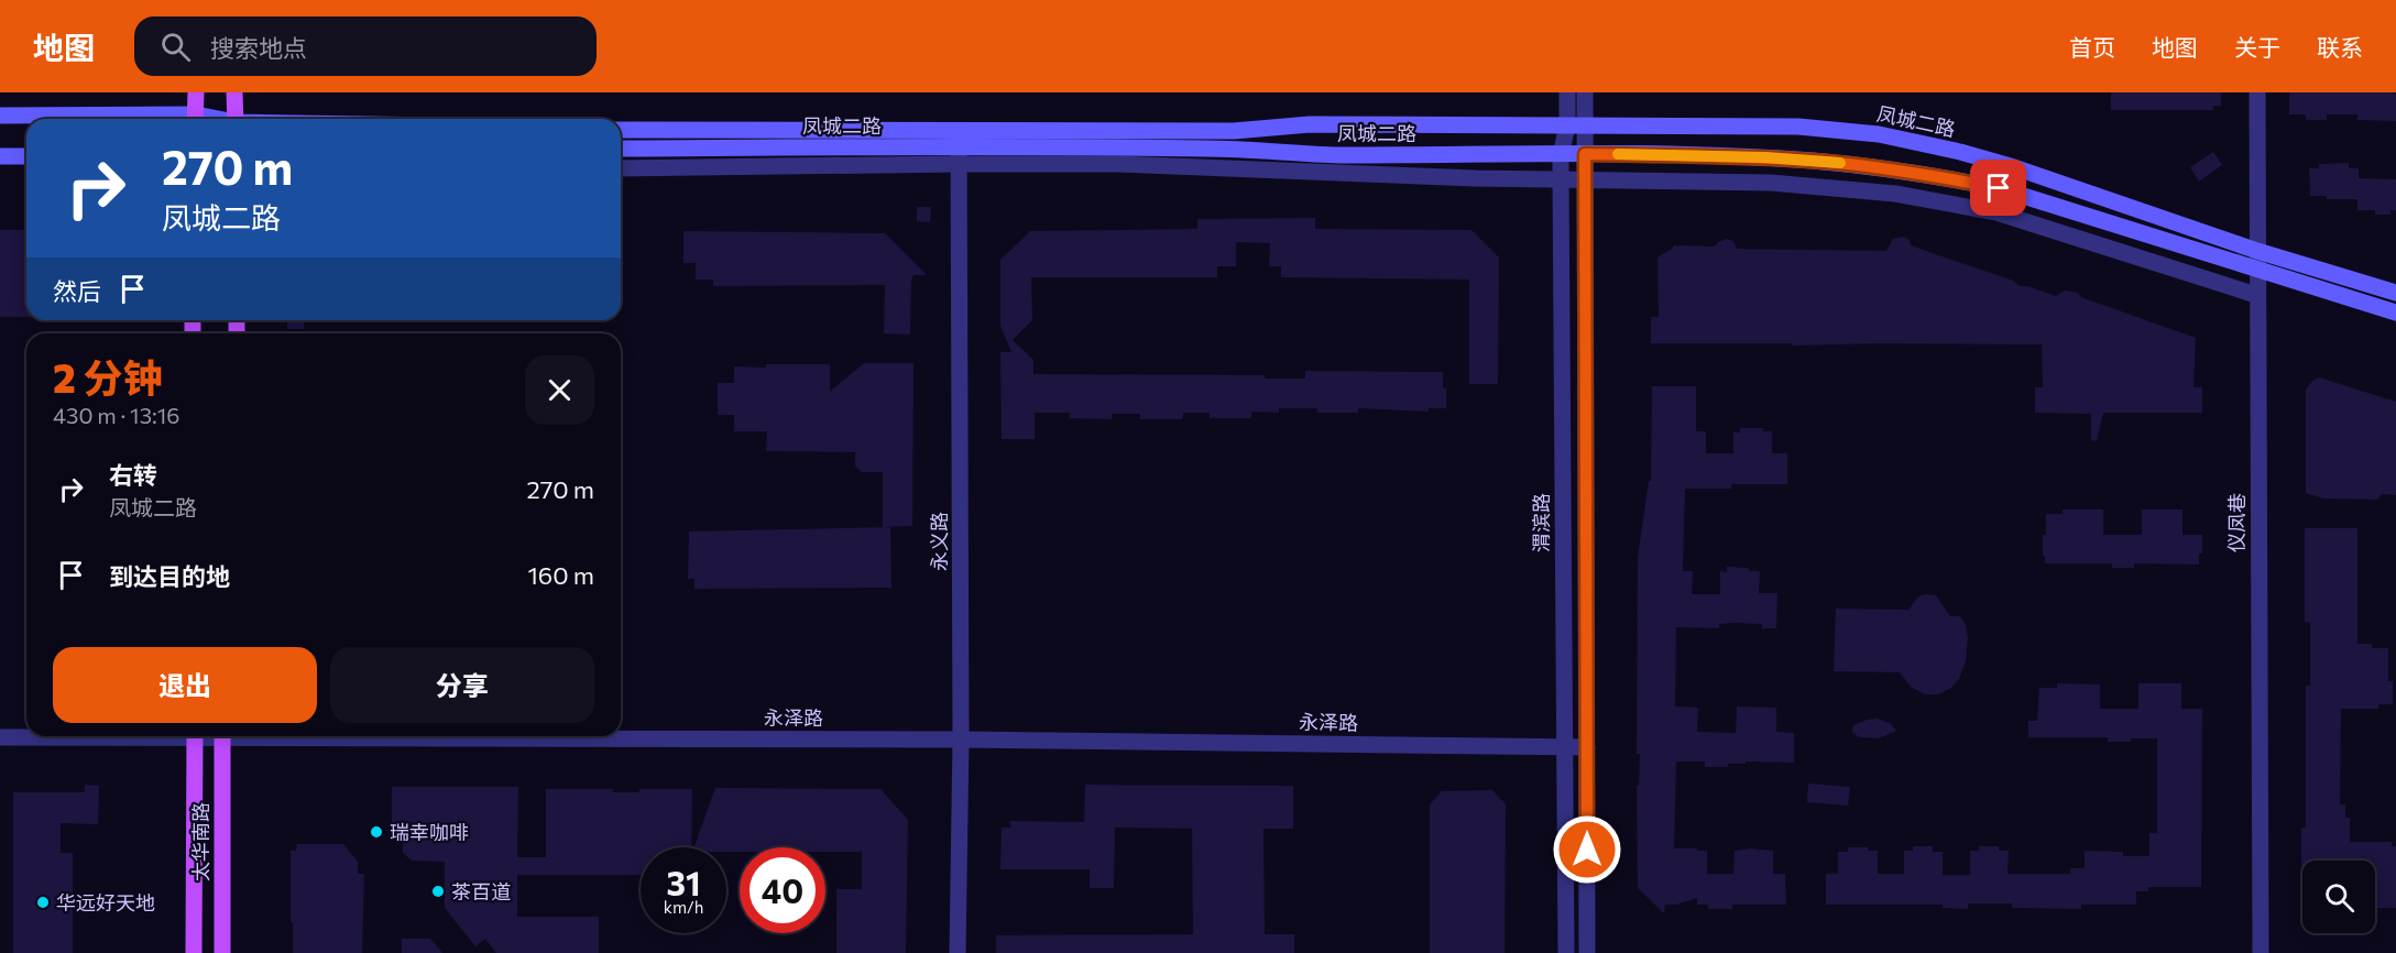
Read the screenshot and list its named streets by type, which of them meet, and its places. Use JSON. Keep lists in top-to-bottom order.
{
  "streets": {
    "main road": ["凤城二路", "太华南路"],
    "street": [
      "渭滨路",
      "仪凤巷",
      "永义路",
      "永泽路"
    ]
  },
  "crossings": [
    ["凤城二路", "渭滨路"],
    ["凤城二路", "仪凤巷"],
    ["凤城二路", "永义路"],
    ["渭滨路", "永泽路"],
    ["永义路", "永泽路"]
  ],
  "places": ["瑞幸咖啡", "茶百道", "华远好天地"],
  "page": {
    "header": "地图",
    "search": "搜索地点",
    "nav": [
      "首页",
      "地图",
      "关于",
      "联系"
    ],
    "turn": ["270 m", "凤城二路"],
    "then": "然后",
    "heading": ["2 分钟", "430 m · 13:16"],
    "list": [
      {
        "name": "右转",
        "note": "凤城二路",
        "value": "270 m"
      },
      {
        "name": "到达目的地",
        "value": "160 m"
      }
    ],
    "buttons": ["退出", "分享"],
    "speed": "31 km/h",
    "limit": "40"
  }
}
